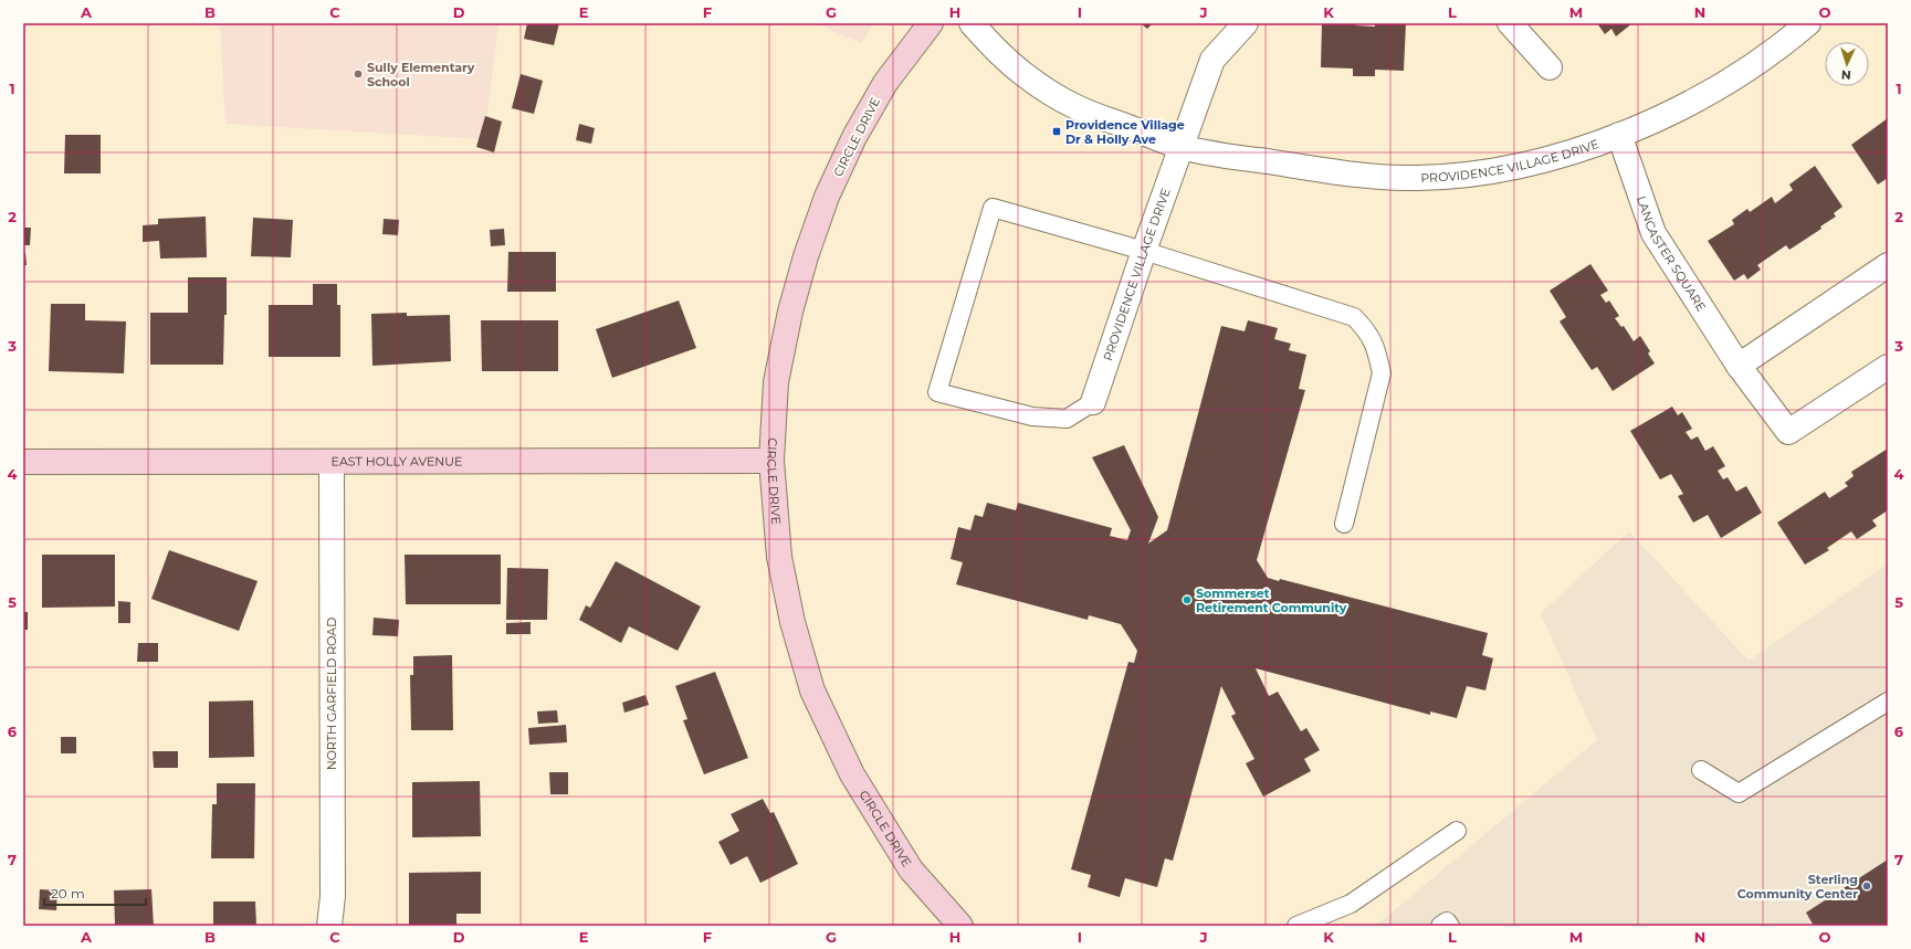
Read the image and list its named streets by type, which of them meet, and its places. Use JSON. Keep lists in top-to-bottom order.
{
  "streets": {
    "street": [
      "CIRCLE DRIVE",
      "PROVIDENCE VILLAGE DRIVE",
      "LANCASTER SQUARE",
      "EAST HOLLY AVENUE",
      "NORTH GARFIELD ROAD"
    ]
  },
  "crossings": [
    ["CIRCLE DRIVE", "EAST HOLLY AVENUE"],
    ["PROVIDENCE VILLAGE DRIVE", "LANCASTER SQUARE"],
    ["EAST HOLLY AVENUE", "NORTH GARFIELD ROAD"]
  ],
  "places": {
    "other": ["Sully Elementary School", "Sommerset Retirement Community", "Sterling Community Center"],
    "transit": ["Providence Village Dr & Holly Ave"]
  },
  "scale_bar": "20 m",
  "north": "bottom",
  "grid": {
    "columns": [
      "A",
      "B",
      "C",
      "D",
      "E",
      "F",
      "G",
      "H",
      "I",
      "J",
      "K",
      "L",
      "M",
      "N",
      "O"
    ],
    "rows": [
      "1",
      "2",
      "3",
      "4",
      "5",
      "6",
      "7"
    ]
  }
}
